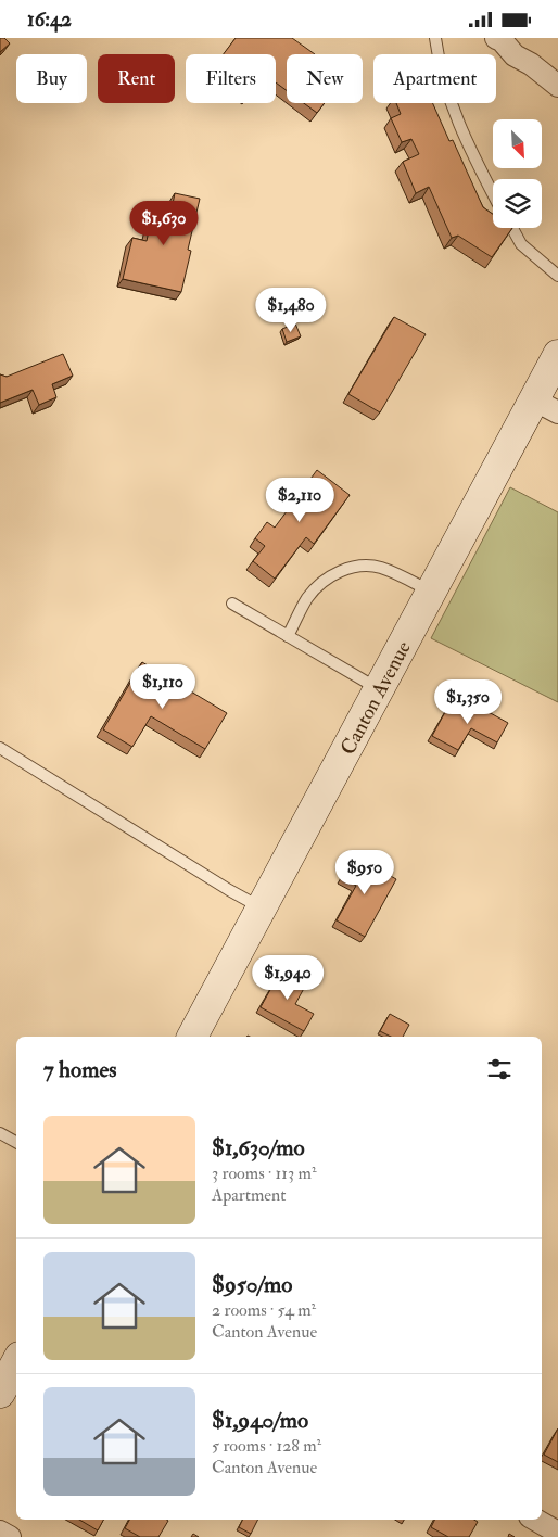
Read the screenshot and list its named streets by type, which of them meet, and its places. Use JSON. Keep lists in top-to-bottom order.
{
  "streets": {
    "main road": ["Canton Avenue"]
  },
  "north": "bottom right",
  "page": {
    "status": "16:42",
    "chip": [
      "Buy",
      "Rent",
      "Filters",
      "New",
      "Apartment"
    ],
    "price": [
      "$1,630",
      "$1,480",
      "$2,110",
      "$1,110",
      "$1,350",
      "$950",
      "$1,940"
    ],
    "heading": "7 homes",
    "list": [
      {
        "name": "$1,630/mo",
        "note": "3 rooms · 113 m² · Apartment"
      },
      {
        "name": "$950/mo",
        "note": "2 rooms · 54 m² · Canton Avenue"
      },
      {
        "name": "$1,940/mo",
        "note": "5 rooms · 128 m² · Canton Avenue"
      }
    ]
  }
}
